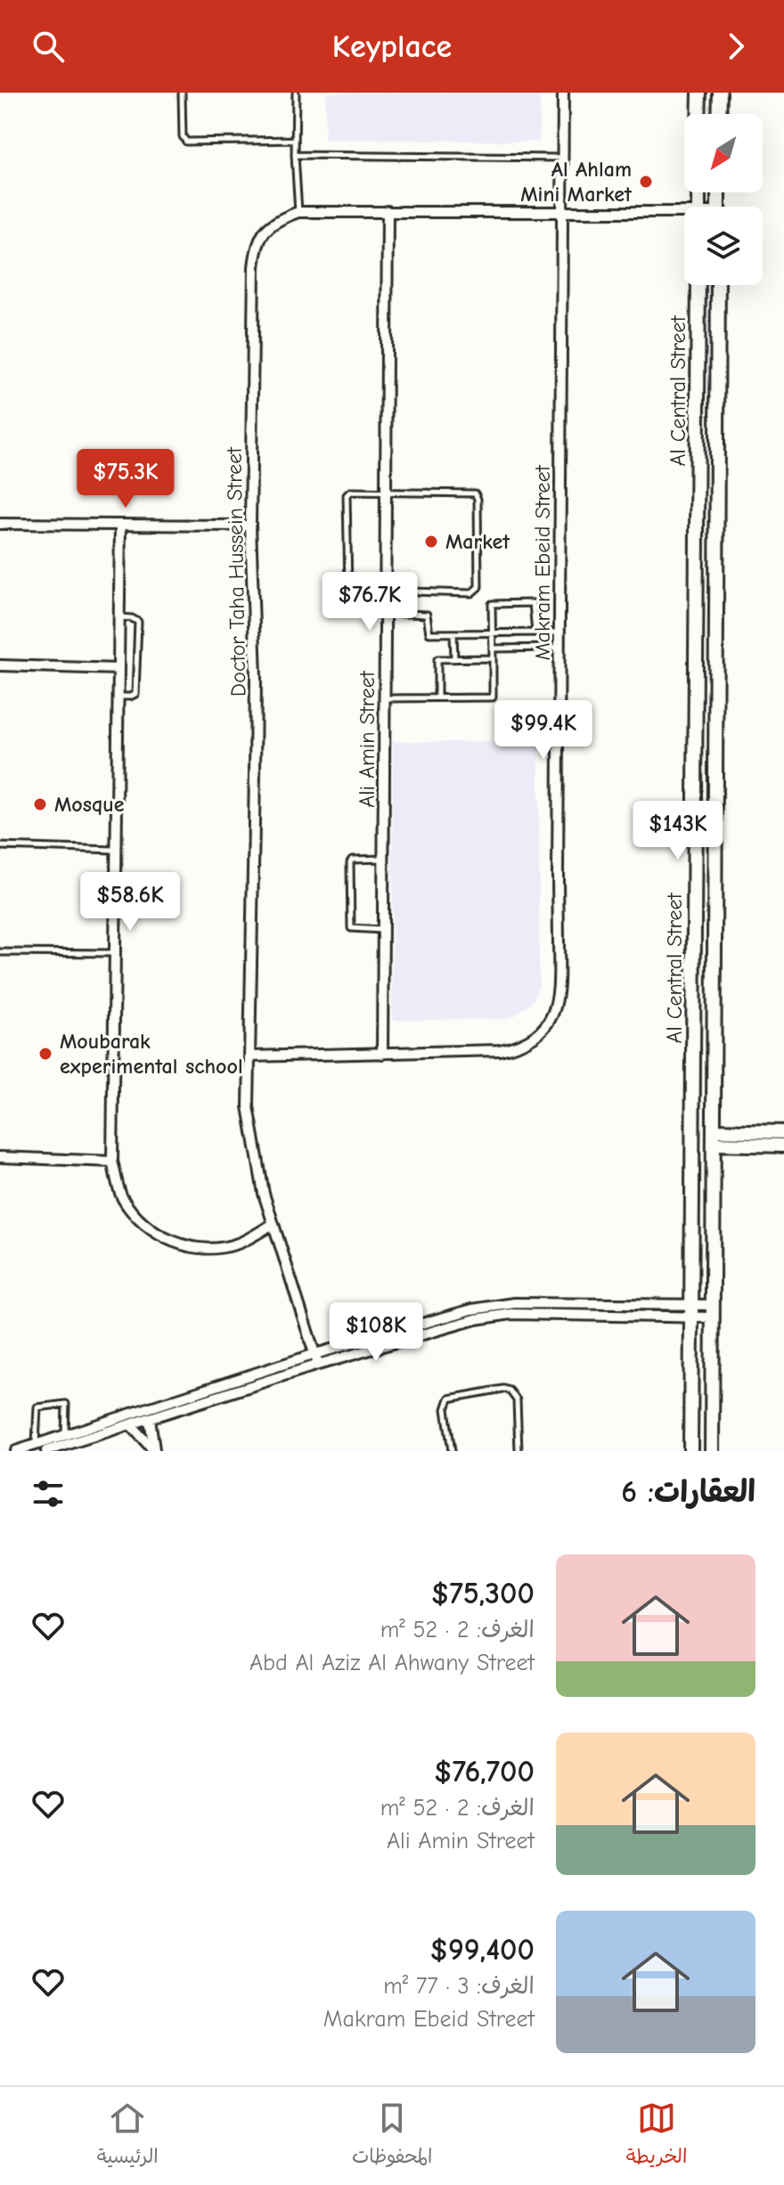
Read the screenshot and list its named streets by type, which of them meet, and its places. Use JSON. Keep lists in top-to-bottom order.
{
  "streets": {
    "street": [
      "Al Central Street",
      "Makram Ebeid Street",
      "Doctor Taha Hussein Street",
      "Ali Amin Street"
    ]
  },
  "crossings": [
    ["Makram Ebeid Street", "Doctor Taha Hussein Street"],
    ["Makram Ebeid Street", "Ali Amin Street"],
    ["Doctor Taha Hussein Street", "Ali Amin Street"]
  ],
  "places": [
    "Al Ahlam Mini Market",
    "Market",
    "Mosque",
    "Moubarak experimental school"
  ],
  "north": "bottom left",
  "page": {
    "header": "Keyplace",
    "price": [
      "$75.3K",
      "$76.7K",
      "$99.4K",
      "$143K",
      "$58.6K",
      "$108K"
    ],
    "heading": "العقارات: 6",
    "list": [
      {
        "name": "$75,300",
        "note": "الغرف: 2 · 52 m² · Abd Al Aziz Al Ahwany Street"
      },
      {
        "name": "$76,700",
        "note": "الغرف: 2 · 52 m² · Ali Amin Street"
      },
      {
        "name": "$99,400",
        "note": "الغرف: 3 · 77 m² · Makram Ebeid Street"
      }
    ],
    "tabs": ["الخريطة", "المحفوظات", "الرئيسية"]
  }
}
